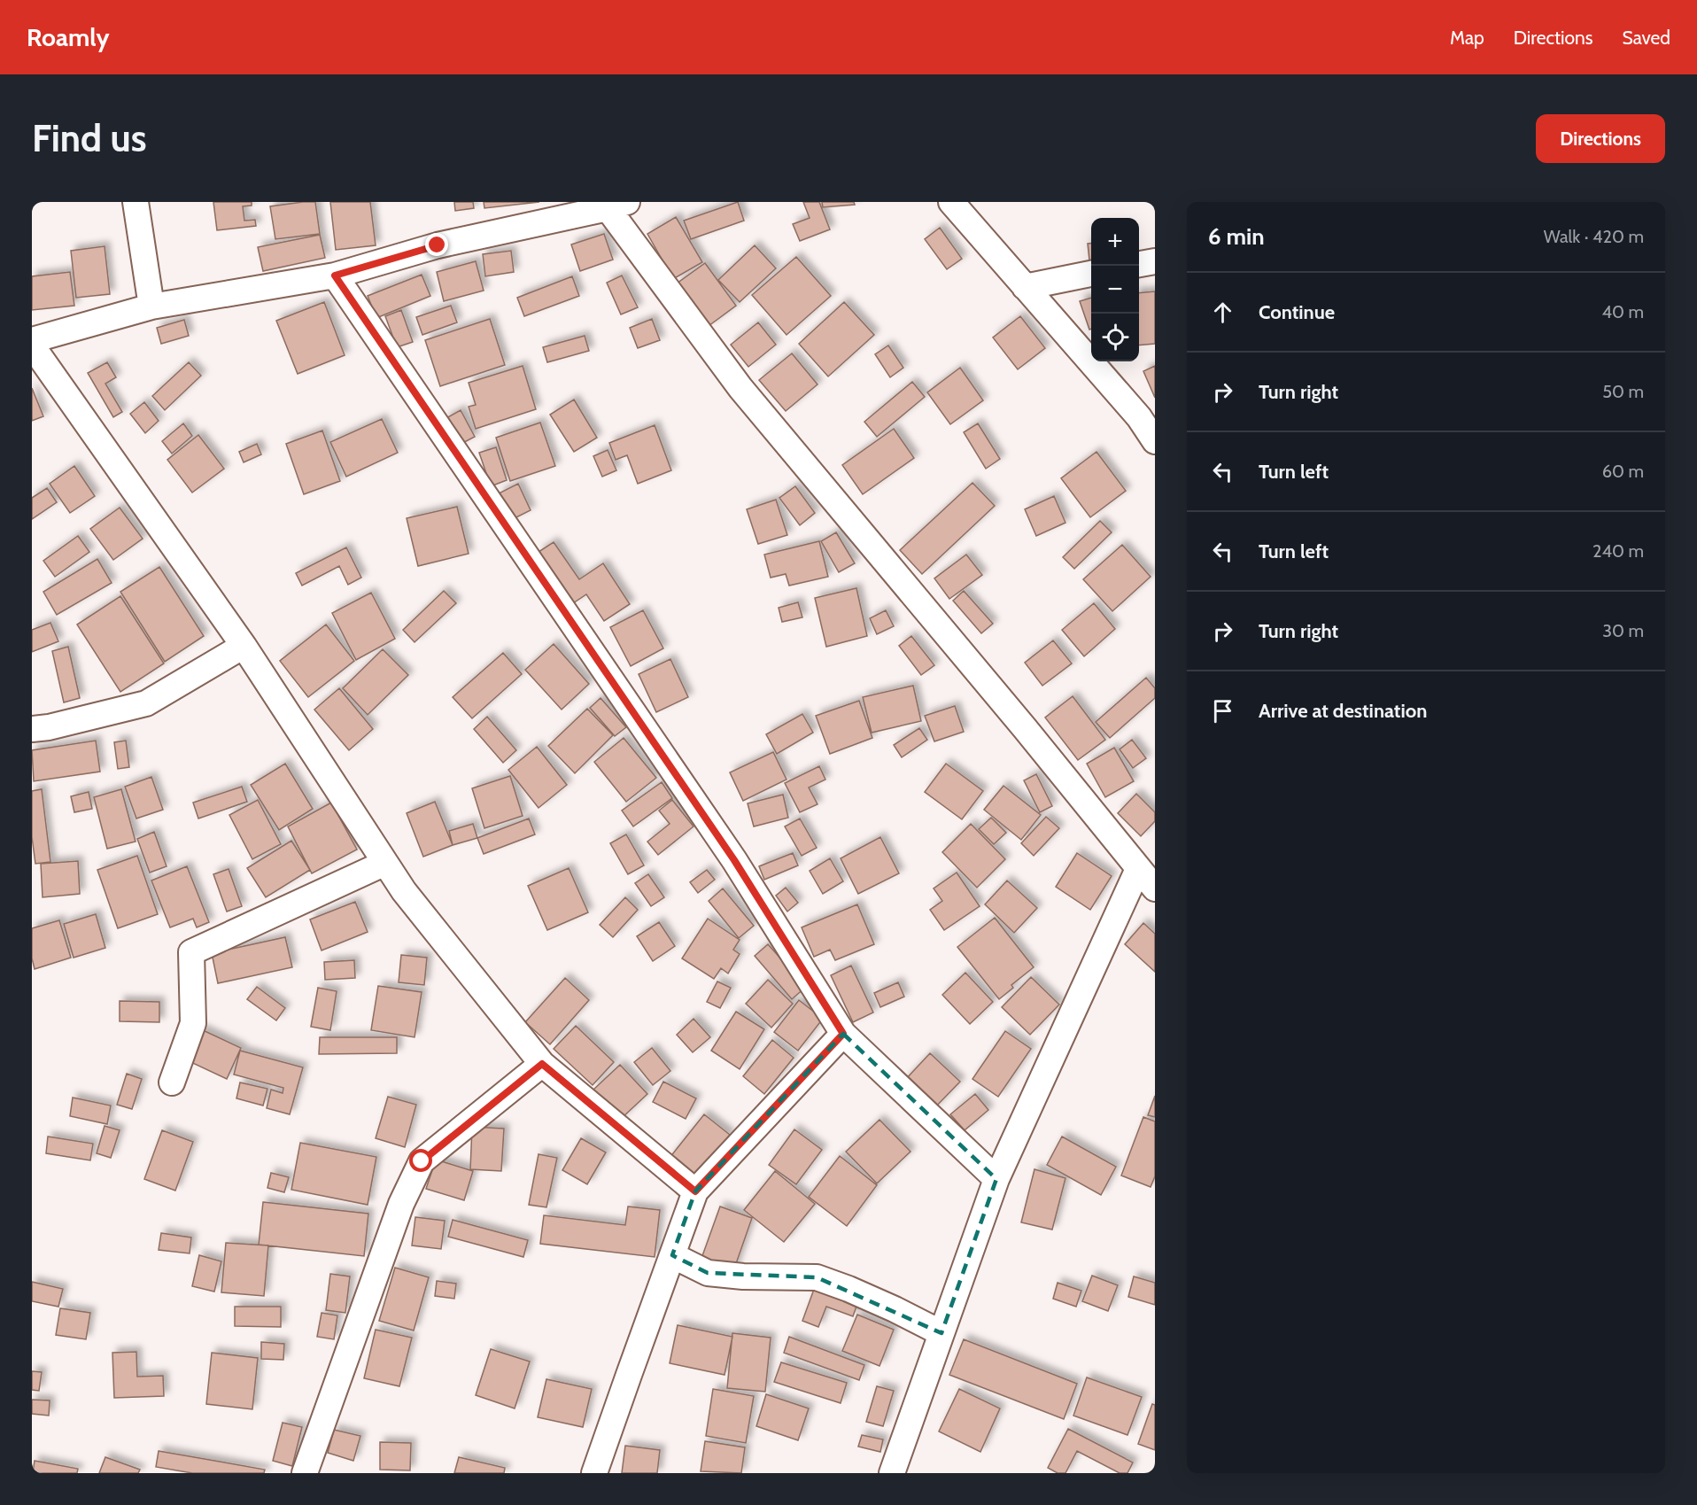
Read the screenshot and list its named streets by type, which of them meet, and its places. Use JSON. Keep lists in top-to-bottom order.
{
  "page": {
    "header": "Roamly",
    "nav": ["Map", "Directions", "Saved"],
    "buttons": "Directions",
    "title": "Find us",
    "heading": ["6 min", "Walk · 420 m"],
    "map_buttons": ["+", "−"],
    "list": [
      ["Continue", "40 m"],
      ["Turn right", "50 m"],
      ["Turn left", "60 m"],
      ["Turn left", "240 m"],
      ["Turn right", "30 m"],
      "Arrive at destination"
    ]
  }
}
